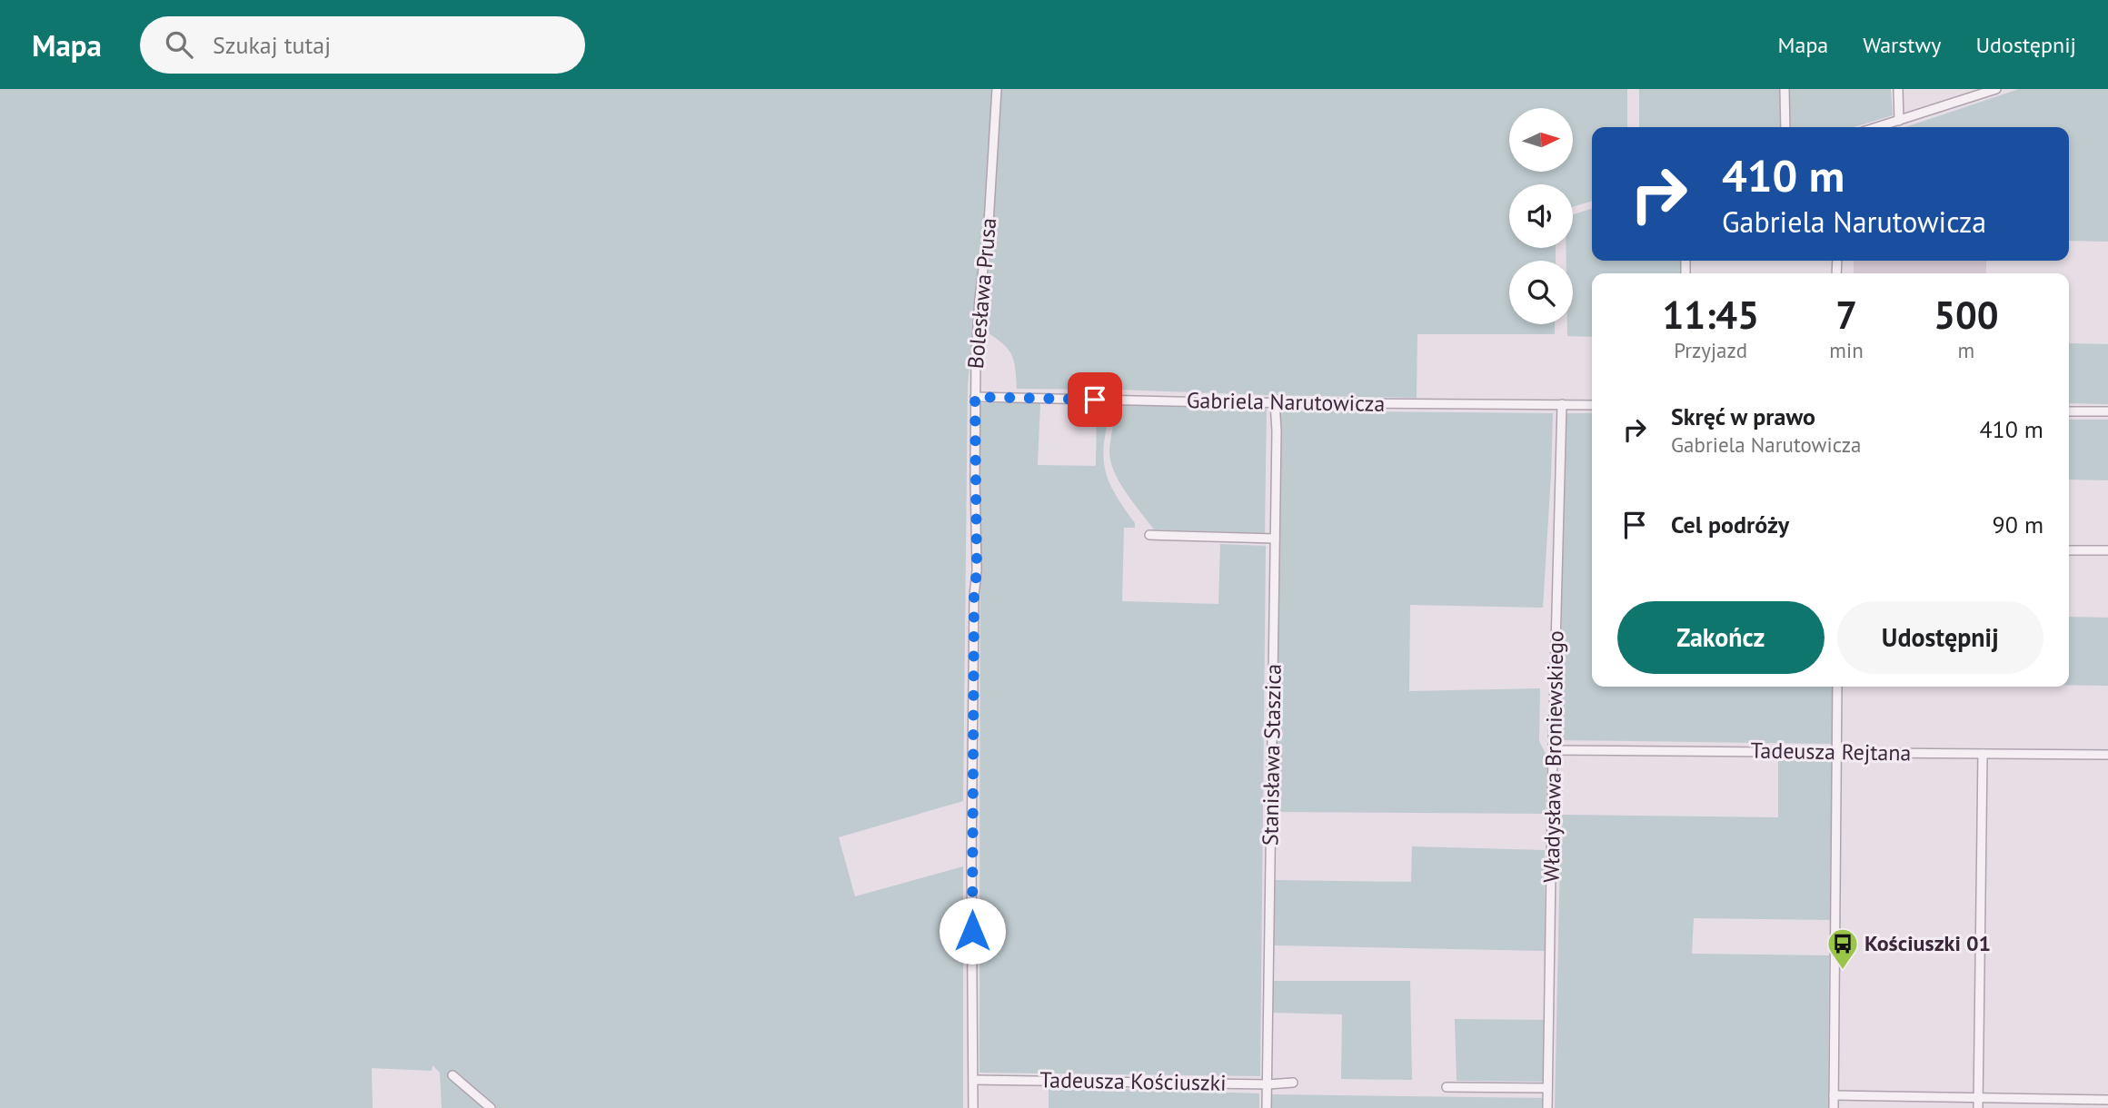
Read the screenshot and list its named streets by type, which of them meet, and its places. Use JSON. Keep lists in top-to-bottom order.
{
  "streets": {
    "street": [
      "Bolesława Prusa",
      "Gabriela Narutowicza",
      "Tadeusza Rejtana",
      "Stanisława Staszica",
      "Władysława Broniewskiego",
      "Tadeusza Kościuszki"
    ]
  },
  "crossings": [
    ["Bolesława Prusa", "Gabriela Narutowicza"],
    ["Bolesława Prusa", "Tadeusza Kościuszki"],
    ["Gabriela Narutowicza", "Stanisława Staszica"],
    ["Gabriela Narutowicza", "Władysława Broniewskiego"],
    ["Tadeusza Rejtana", "Władysława Broniewskiego"],
    ["Stanisława Staszica", "Tadeusza Kościuszki"]
  ],
  "places": {
    "bus stop": ["Kościuszki 01"]
  },
  "north": "right",
  "page": {
    "header": "Mapa",
    "search": "Szukaj tutaj",
    "nav": ["Mapa", "Warstwy", "Udostępnij"],
    "turn": ["410 m", "Gabriela Narutowicza"],
    "eta": [
      "11:45",
      "Przyjazd",
      "7",
      "min",
      "500",
      "m"
    ],
    "list": [
      {
        "name": "Skręć w prawo",
        "note": "Gabriela Narutowicza",
        "value": "410 m"
      },
      {
        "name": "Cel podróży",
        "value": "90 m"
      }
    ],
    "buttons": ["Zakończ", "Udostępnij"]
  }
}
